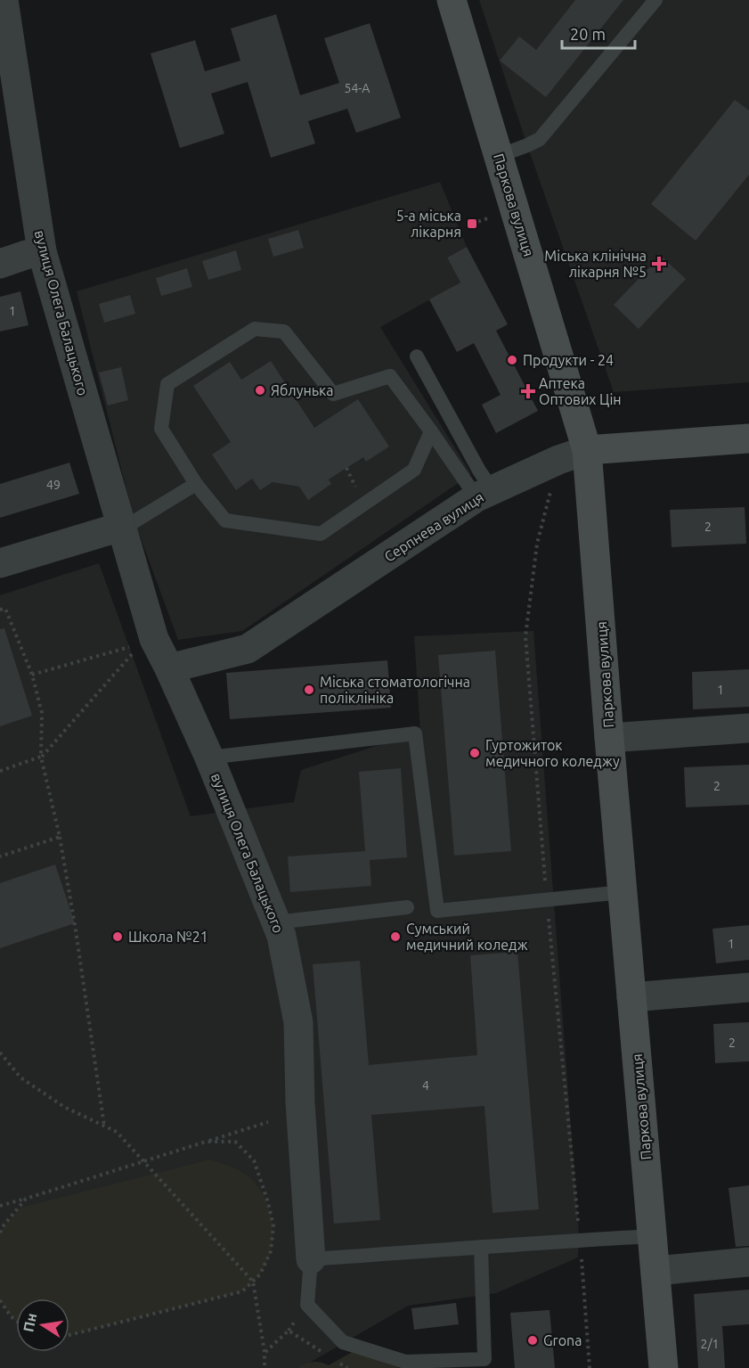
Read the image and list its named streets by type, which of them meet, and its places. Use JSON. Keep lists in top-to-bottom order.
{
  "streets": {
    "street": ["Паркова вулиця", "вулиця Олега Балацького", "Серпнева вулиця"]
  },
  "crossings": [
    ["Паркова вулиця", "Серпнева вулиця"],
    ["вулиця Олега Балацького", "Серпнева вулиця"]
  ],
  "places": {
    "transit": ["5-а міська лікарня"],
    "health": ["Міська клінічна лікарня №5", "Аптека Оптових Цін"],
    "other": [
      "Продукти - 24",
      "Яблунька",
      "Міська стоматологічна поліклініка",
      "Гуртожиток медичного коледжу",
      "Школа №21",
      "Сумський медичний коледж",
      "Grona"
    ]
  },
  "house_numbers": [
    "54-А",
    "1",
    "49",
    "2",
    "1",
    "2",
    "1",
    "2",
    "4",
    "2/1"
  ],
  "scale_bar": "20 m",
  "north": "left"
}
